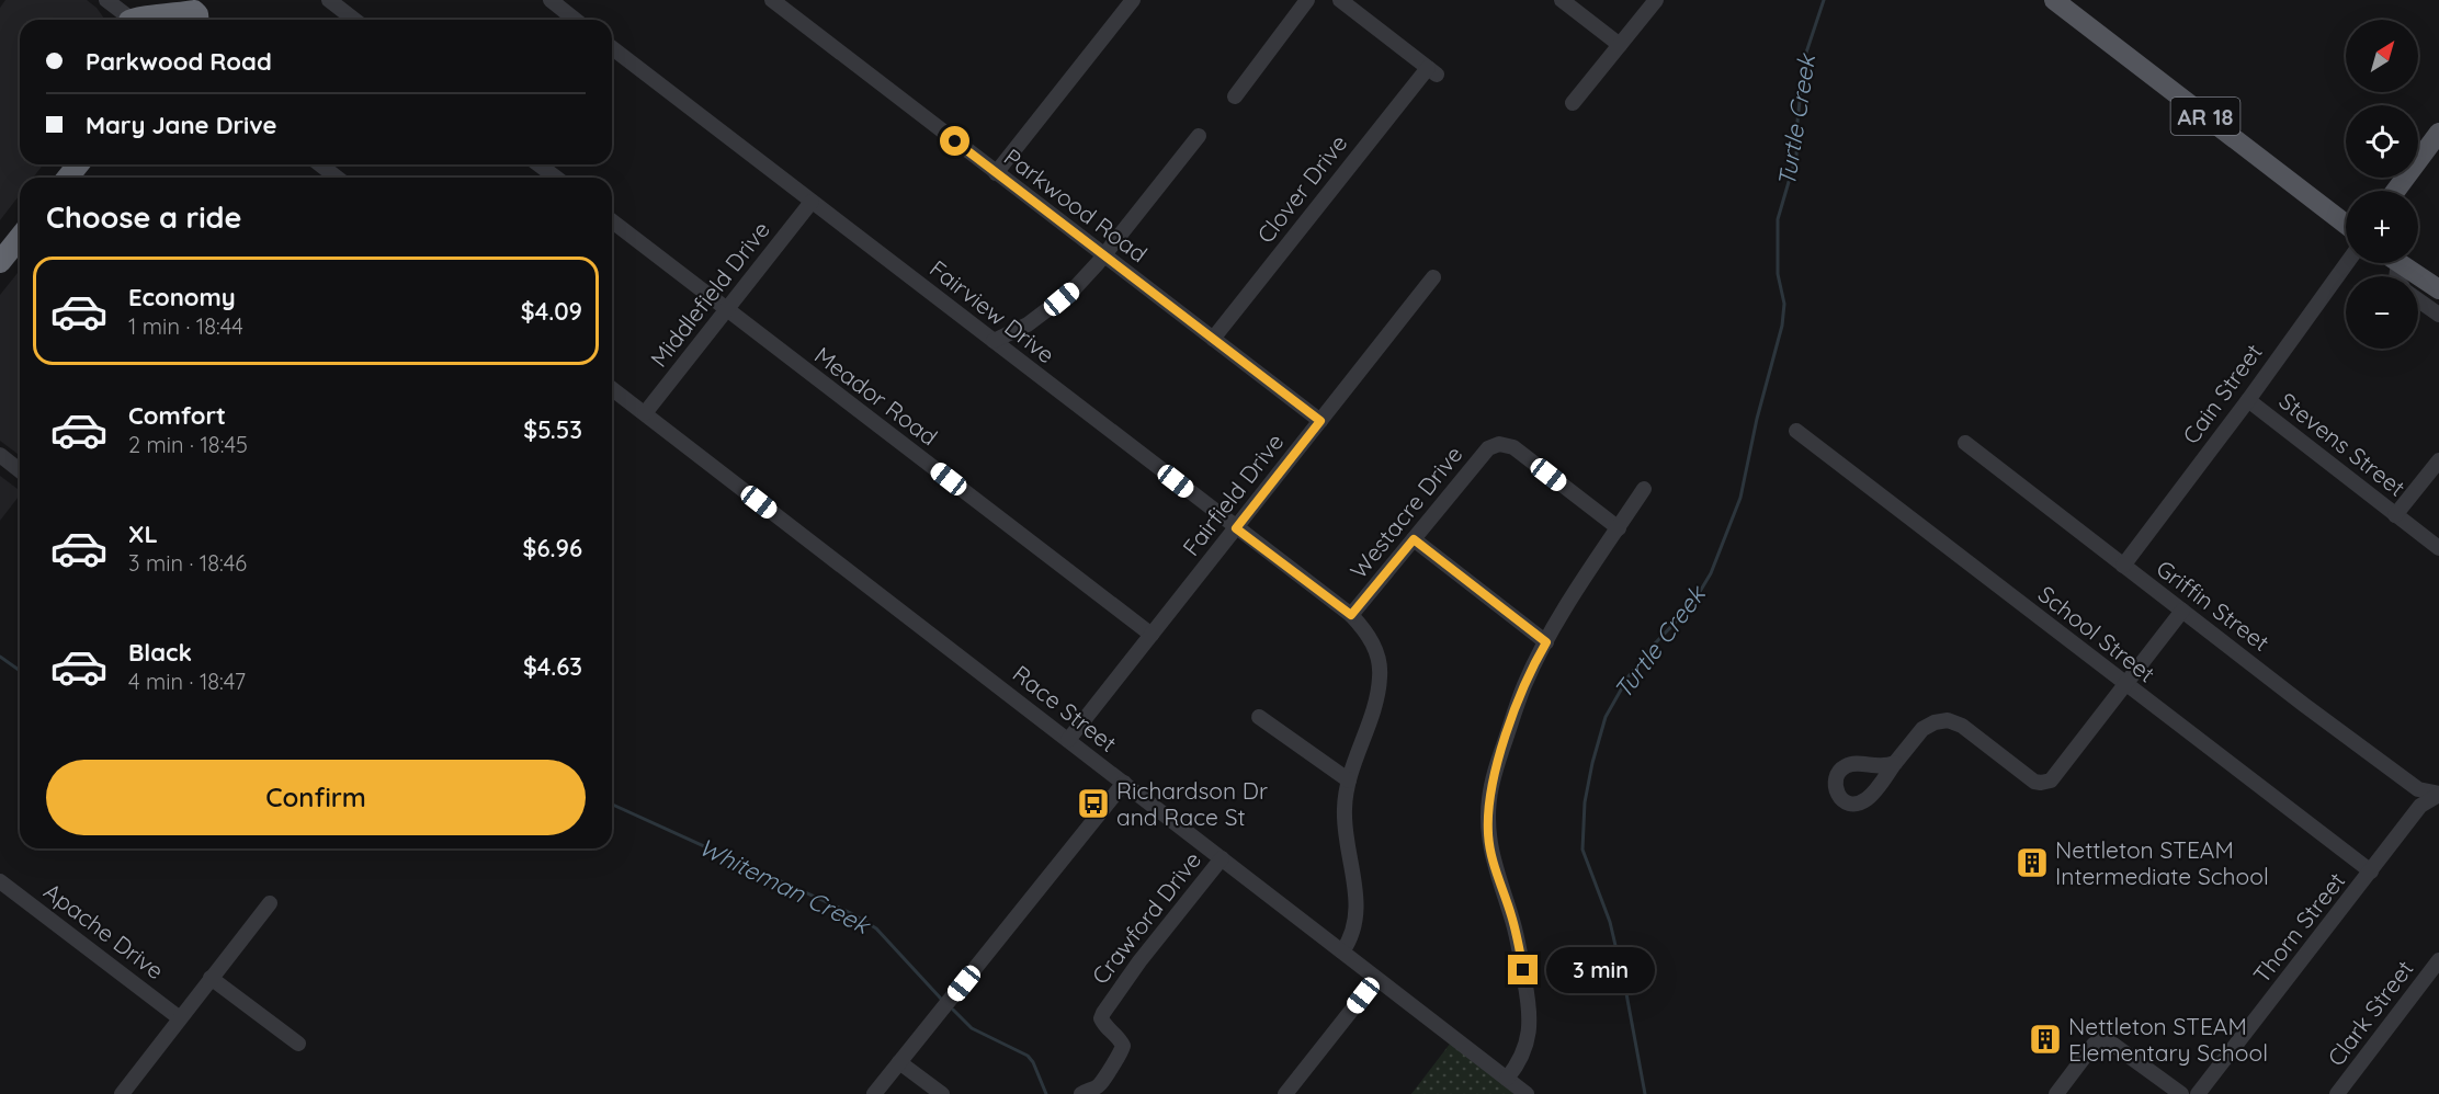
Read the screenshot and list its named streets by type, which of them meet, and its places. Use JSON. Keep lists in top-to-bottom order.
{
  "streets": {
    "main road": ["AR 18"],
    "street": [
      "Clover Drive",
      "Parkwood Road",
      "Middlefield Drive",
      "Fairview Drive",
      "Cain Street",
      "Meador Road",
      "Stevens Street",
      "Fairfield Drive",
      "Westacre Drive",
      "Griffin Street",
      "School Street",
      "Race Street",
      "Crawford Drive",
      "Thorn Street",
      "Apache Drive",
      "Clark Street"
    ]
  },
  "crossings": [
    ["Clover Drive", "Parkwood Road"],
    ["Parkwood Road", "Fairfield Drive"],
    ["Middlefield Drive", "Fairview Drive"],
    ["Middlefield Drive", "Meador Road"],
    ["Middlefield Drive", "Race Street"],
    ["Fairview Drive", "Fairfield Drive"],
    ["Fairview Drive", "Westacre Drive"],
    ["Cain Street", "Stevens Street"],
    ["Cain Street", "Griffin Street"],
    ["Meador Road", "Fairfield Drive"],
    ["Fairfield Drive", "Race Street"],
    ["Griffin Street", "Thorn Street"],
    ["School Street", "Thorn Street"],
    ["Race Street", "Crawford Drive"]
  ],
  "water": ["Turtle Creek", "Whiteman Creek"],
  "places": {
    "bus stop": ["Richardson Dr and Race St"],
    "building": ["Nettleton STEAM Intermediate School", "Nettleton STEAM Elementary School"]
  },
  "north": "top right",
  "page": {
    "map_buttons": ["+", "−"],
    "banner": ["Parkwood Road", "Mary Jane Drive"],
    "heading": "Choose a ride",
    "list": [
      {
        "name": "Economy",
        "note": "1 min · 18:44",
        "value": "$4.09"
      },
      {
        "name": "Comfort",
        "note": "2 min · 18:45",
        "value": "$5.53"
      },
      {
        "name": "XL",
        "note": "3 min · 18:46",
        "value": "$6.96"
      },
      {
        "name": "Black",
        "note": "4 min · 18:47",
        "value": "$4.63"
      }
    ],
    "buttons": "Confirm",
    "bubble": "3 min"
  }
}
